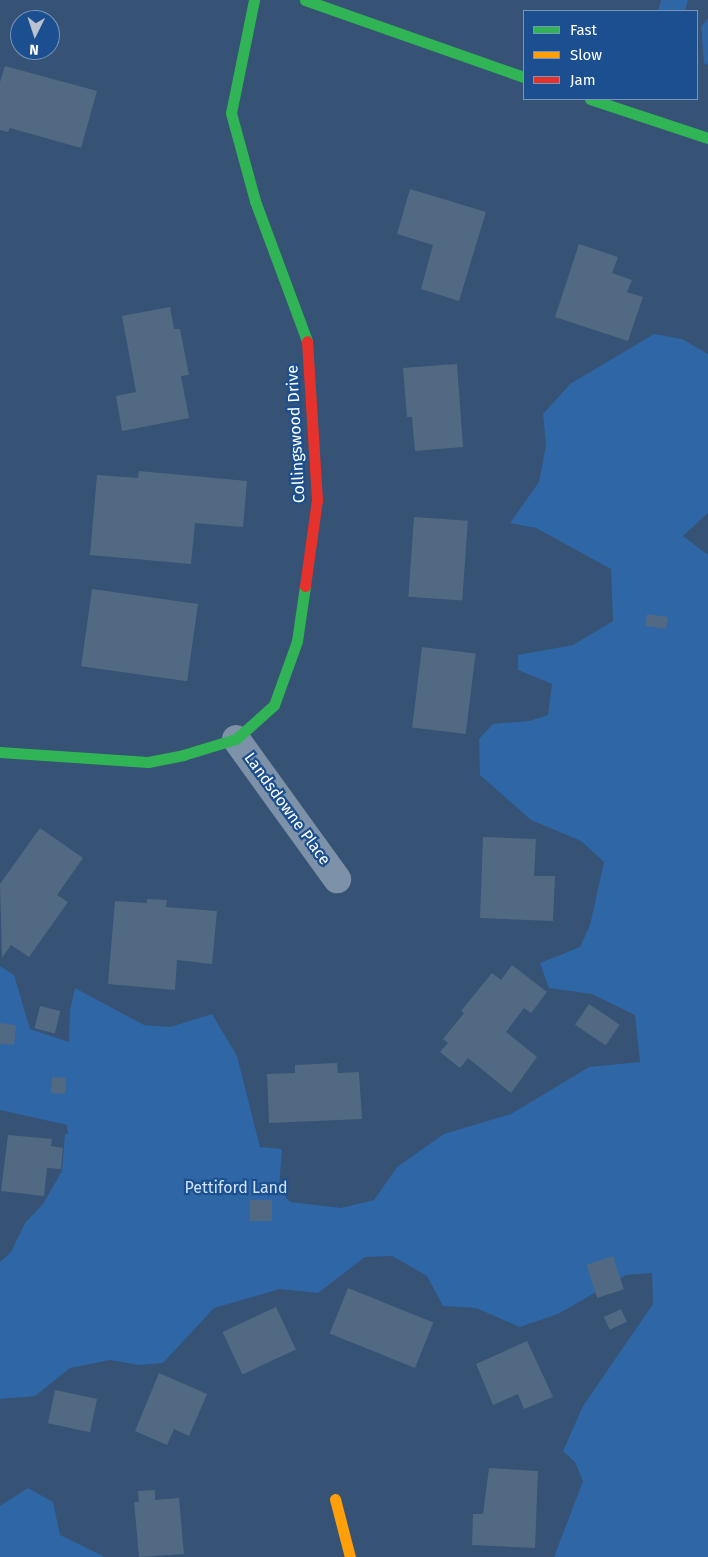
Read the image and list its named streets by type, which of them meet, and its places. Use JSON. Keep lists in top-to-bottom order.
{
  "streets": {
    "street": ["Collingswood Drive", "Landsdowne Place"]
  },
  "crossings": [
    ["Collingswood Drive", "Landsdowne Place"]
  ],
  "parks": ["Pettiford Land"],
  "legend": ["Fast", "Slow", "Jam"],
  "north": "bottom"
}
